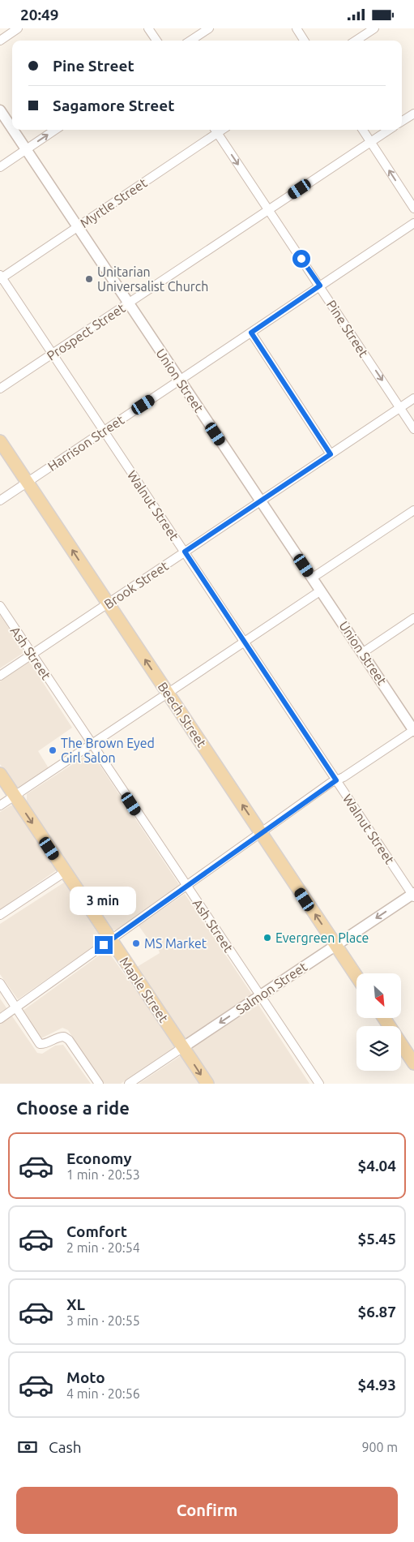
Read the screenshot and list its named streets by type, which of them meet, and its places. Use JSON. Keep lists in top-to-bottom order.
{
  "streets": {
    "main road": ["Beech Street", "Maple Street"],
    "street": [
      "Myrtle Street",
      "Pine Street",
      "Prospect Street",
      "Union Street",
      "Harrison Street",
      "Walnut Street",
      "Brook Street",
      "Ash Street",
      "Salmon Street"
    ]
  },
  "crossings": [
    ["Myrtle Street", "Pine Street"],
    ["Myrtle Street", "Union Street"],
    ["Myrtle Street", "Walnut Street"],
    ["Pine Street", "Prospect Street"],
    ["Pine Street", "Harrison Street"],
    ["Pine Street", "Brook Street"],
    ["Prospect Street", "Union Street"],
    ["Prospect Street", "Walnut Street"],
    ["Union Street", "Harrison Street"],
    ["Union Street", "Brook Street"],
    ["Harrison Street", "Walnut Street"],
    ["Harrison Street", "Beech Street"],
    ["Walnut Street", "Brook Street"],
    ["Walnut Street", "Salmon Street"],
    ["Brook Street", "Ash Street"],
    ["Brook Street", "Beech Street"],
    ["Ash Street", "Salmon Street"],
    ["Beech Street", "Salmon Street"],
    ["Salmon Street", "Maple Street"]
  ],
  "one_way": [
    "Pine Street",
    "Beech Street",
    "Salmon Street",
    "Maple Street"
  ],
  "places": [
    "Unitarian Universalist Church",
    "The Brown Eyed Girl Salon",
    "Evergreen Place",
    "MS Market"
  ],
  "north": "bottom right",
  "page": {
    "status": "20:49",
    "banner": ["Pine Street", "Sagamore Street"],
    "bubble": "3 min",
    "heading": "Choose a ride",
    "list": [
      {
        "name": "Economy",
        "note": "1 min · 20:53",
        "value": "$4.04"
      },
      {
        "name": "Comfort",
        "note": "2 min · 20:54",
        "value": "$5.45"
      },
      {
        "name": "XL",
        "note": "3 min · 20:55",
        "value": "$6.87"
      },
      {
        "name": "Moto",
        "note": "4 min · 20:56",
        "value": "$4.93"
      }
    ],
    "pay": ["Cash", "900 m"],
    "buttons": "Confirm"
  }
}
